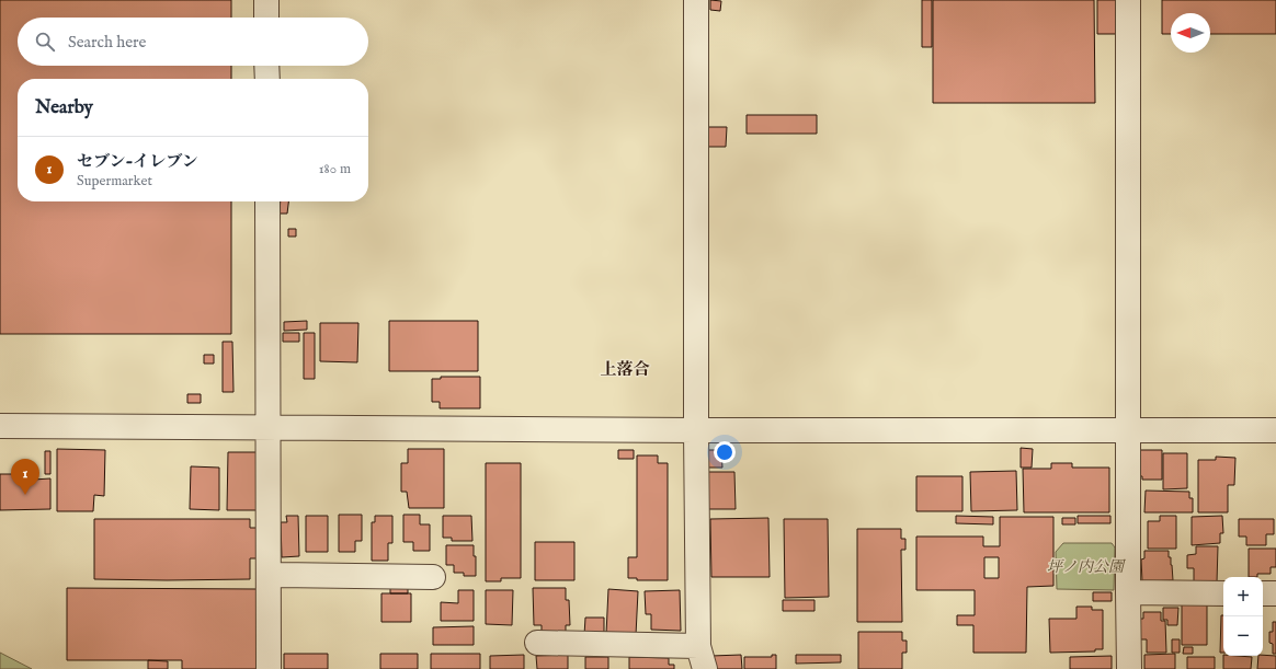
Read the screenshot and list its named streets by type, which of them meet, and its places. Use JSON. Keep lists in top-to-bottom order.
{
  "districts": ["上落合"],
  "parks": ["坪ノ内公園"],
  "north": "left",
  "page": {
    "search": "Search here",
    "heading": "Nearby",
    "list": [
      {
        "mark": "1",
        "name": "セブン-イレブン",
        "note": "Supermarket",
        "value": "180 m"
      }
    ],
    "pins": "1",
    "map_buttons": ["+", "−"]
  }
}
